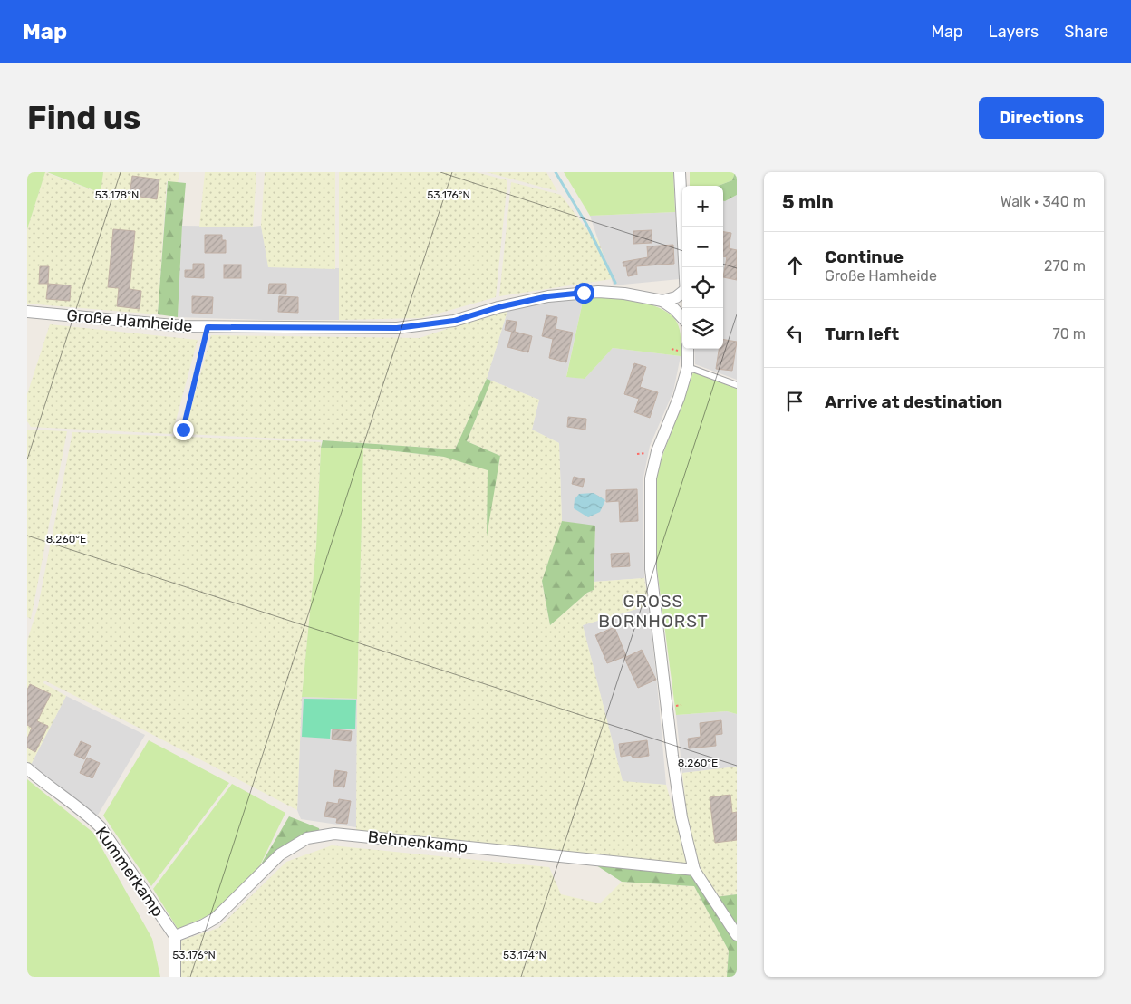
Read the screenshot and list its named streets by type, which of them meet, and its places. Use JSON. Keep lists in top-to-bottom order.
{
  "streets": {
    "street": ["Große Hamheide", "Behnenkamp", "Kummerkamp"]
  },
  "crossings": [
    ["Behnenkamp", "Kummerkamp"]
  ],
  "districts": ["GROSS BORNHORST"],
  "page": {
    "header": "Map",
    "nav": ["Map", "Layers", "Share"],
    "buttons": "Directions",
    "title": "Find us",
    "heading": ["5 min", "Walk · 340 m"],
    "map_buttons": ["+", "−"],
    "list": [
      ["Continue", "Große Hamheide", "270 m"],
      ["Turn left", "70 m"],
      "Arrive at destination"
    ]
  },
  "coordinates": [
    "53.178°N",
    "53.176°N",
    "8.260°E",
    "53.174°N"
  ]
}
